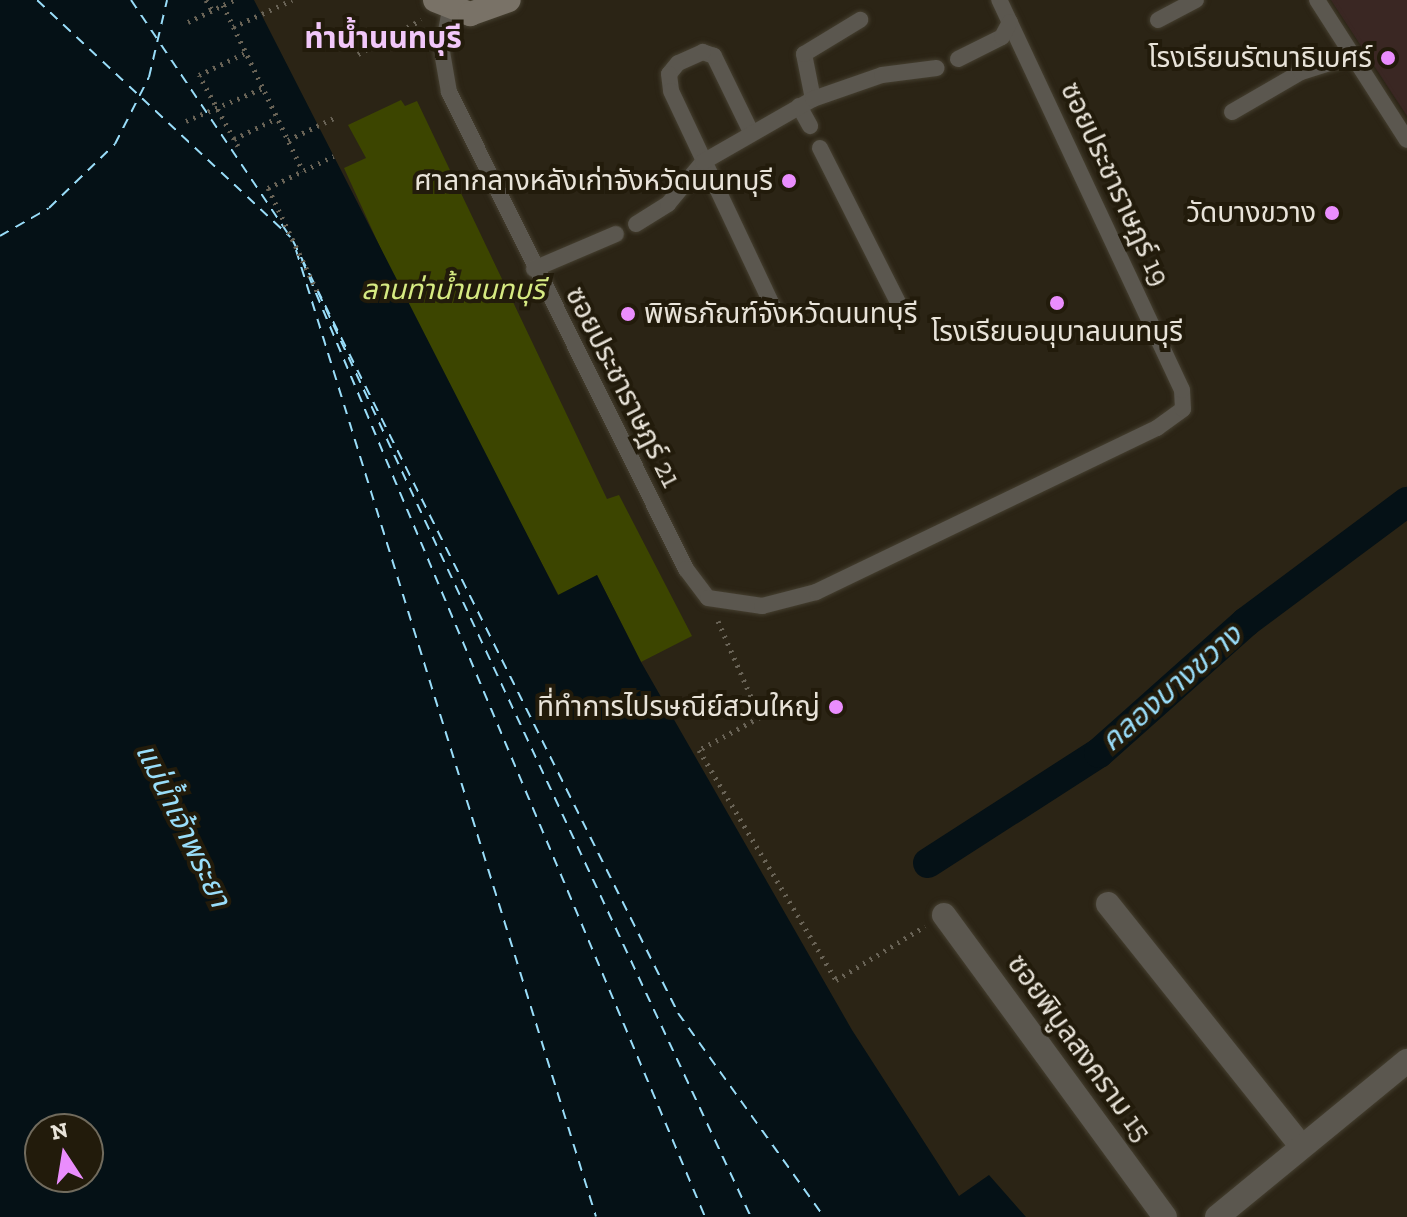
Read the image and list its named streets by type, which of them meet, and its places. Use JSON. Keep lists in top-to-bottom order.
{
  "streets": {
    "street": ["ซอยพิบูลสงคราม 15"],
    "lane": ["ซอยประชาราษฎร์ 19", "ซอยประชาราษฎร์ 21"]
  },
  "crossings": [
    ["ซอยประชาราษฎร์ 19", "ซอยประชาราษฎร์ 21"]
  ],
  "districts": ["ท่าน้ำนนทบุรี"],
  "water": ["คลองบางขวาง", "แม่น้ำเจ้าพระยา"],
  "parks": ["ลานท่าน้ำนนทบุรี"],
  "places": [
    "โรงเรียนรัตนาธิเบศร์",
    "ศาลากลางหลังเก่าจังหวัดนนทบุรี",
    "วัดบางขวาง",
    "โรงเรียนอนุบาลนนทบุรี",
    "พิพิธภัณฑ์จังหวัดนนทบุรี",
    "ที่ทำการไปรษณีย์สวนใหญ่"
  ],
  "north": "top"
}
